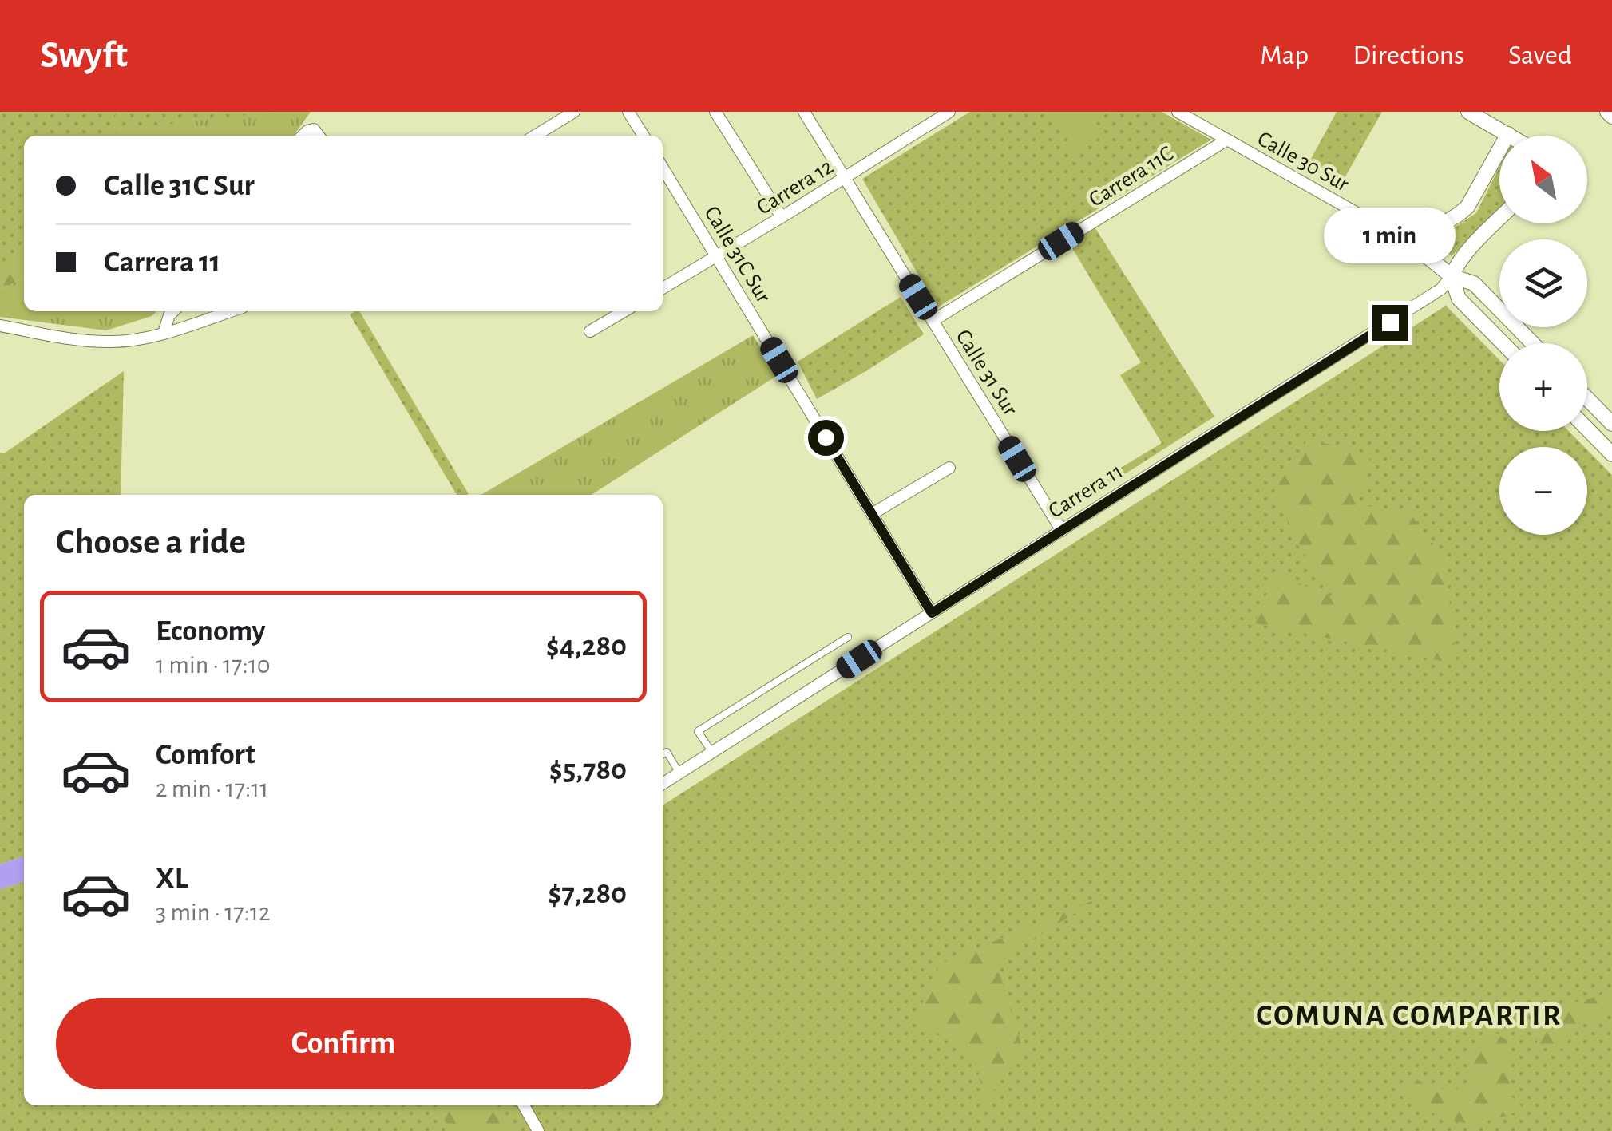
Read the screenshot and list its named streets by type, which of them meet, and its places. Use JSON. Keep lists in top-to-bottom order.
{
  "streets": {
    "street": [
      "Calle 30 Sur",
      "Carrera 11C",
      "Carrera 12",
      "Calle 31C Sur",
      "Calle 31 Sur",
      "Carrera 11"
    ]
  },
  "crossings": [
    ["Calle 30 Sur", "Carrera 11C"],
    ["Carrera 11C", "Calle 31 Sur"],
    ["Carrera 12", "Calle 31C Sur"],
    ["Carrera 12", "Calle 31 Sur"],
    ["Calle 31C Sur", "Carrera 11"],
    ["Calle 31 Sur", "Carrera 11"]
  ],
  "districts": ["COMUNA COMPARTIR"],
  "north": "top left",
  "page": {
    "header": "Swyft",
    "nav": ["Map", "Directions", "Saved"],
    "map_buttons": ["+", "−"],
    "banner": ["Calle 31C Sur", "Carrera 11"],
    "bubble": "1 min",
    "heading": "Choose a ride",
    "list": [
      {
        "name": "Economy",
        "note": "1 min · 17:10",
        "value": "$4,280"
      },
      {
        "name": "Comfort",
        "note": "2 min · 17:11",
        "value": "$5,780"
      },
      {
        "name": "XL",
        "note": "3 min · 17:12",
        "value": "$7,280"
      }
    ],
    "buttons": "Confirm"
  }
}
